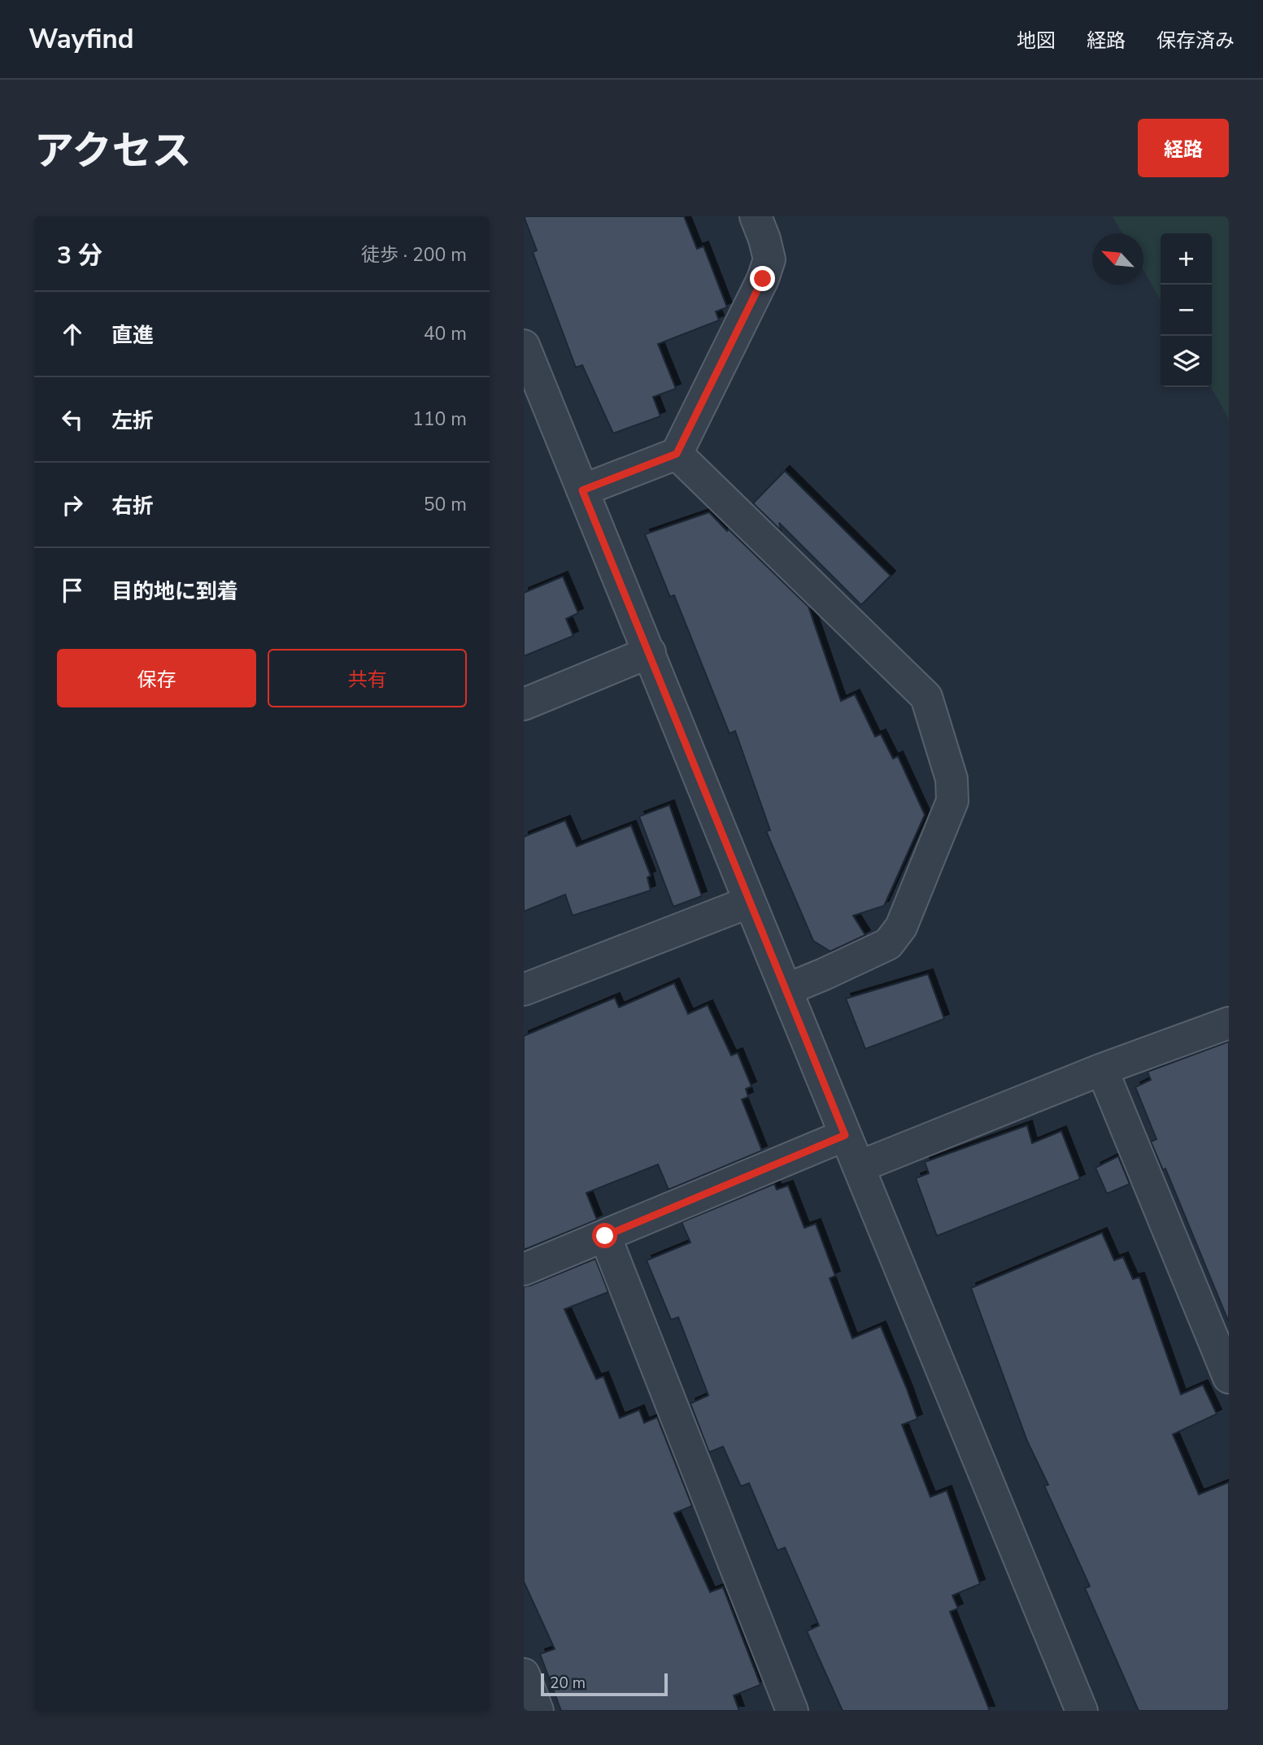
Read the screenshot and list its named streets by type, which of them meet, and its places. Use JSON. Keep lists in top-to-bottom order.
{
  "scale_bar": "20 m",
  "north": "top left",
  "page": {
    "header": "Wayfind",
    "nav": ["地図", "経路", "保存済み"],
    "title": "アクセス",
    "buttons": [
      "経路",
      ["保存", "共有"]
    ],
    "heading": ["3 分", "徒歩 · 200 m"],
    "map_buttons": ["+", "−"],
    "list": [
      ["直進", "40 m"],
      ["左折", "110 m"],
      ["右折", "50 m"],
      "目的地に到着"
    ],
    "scale": "20 m"
  }
}
